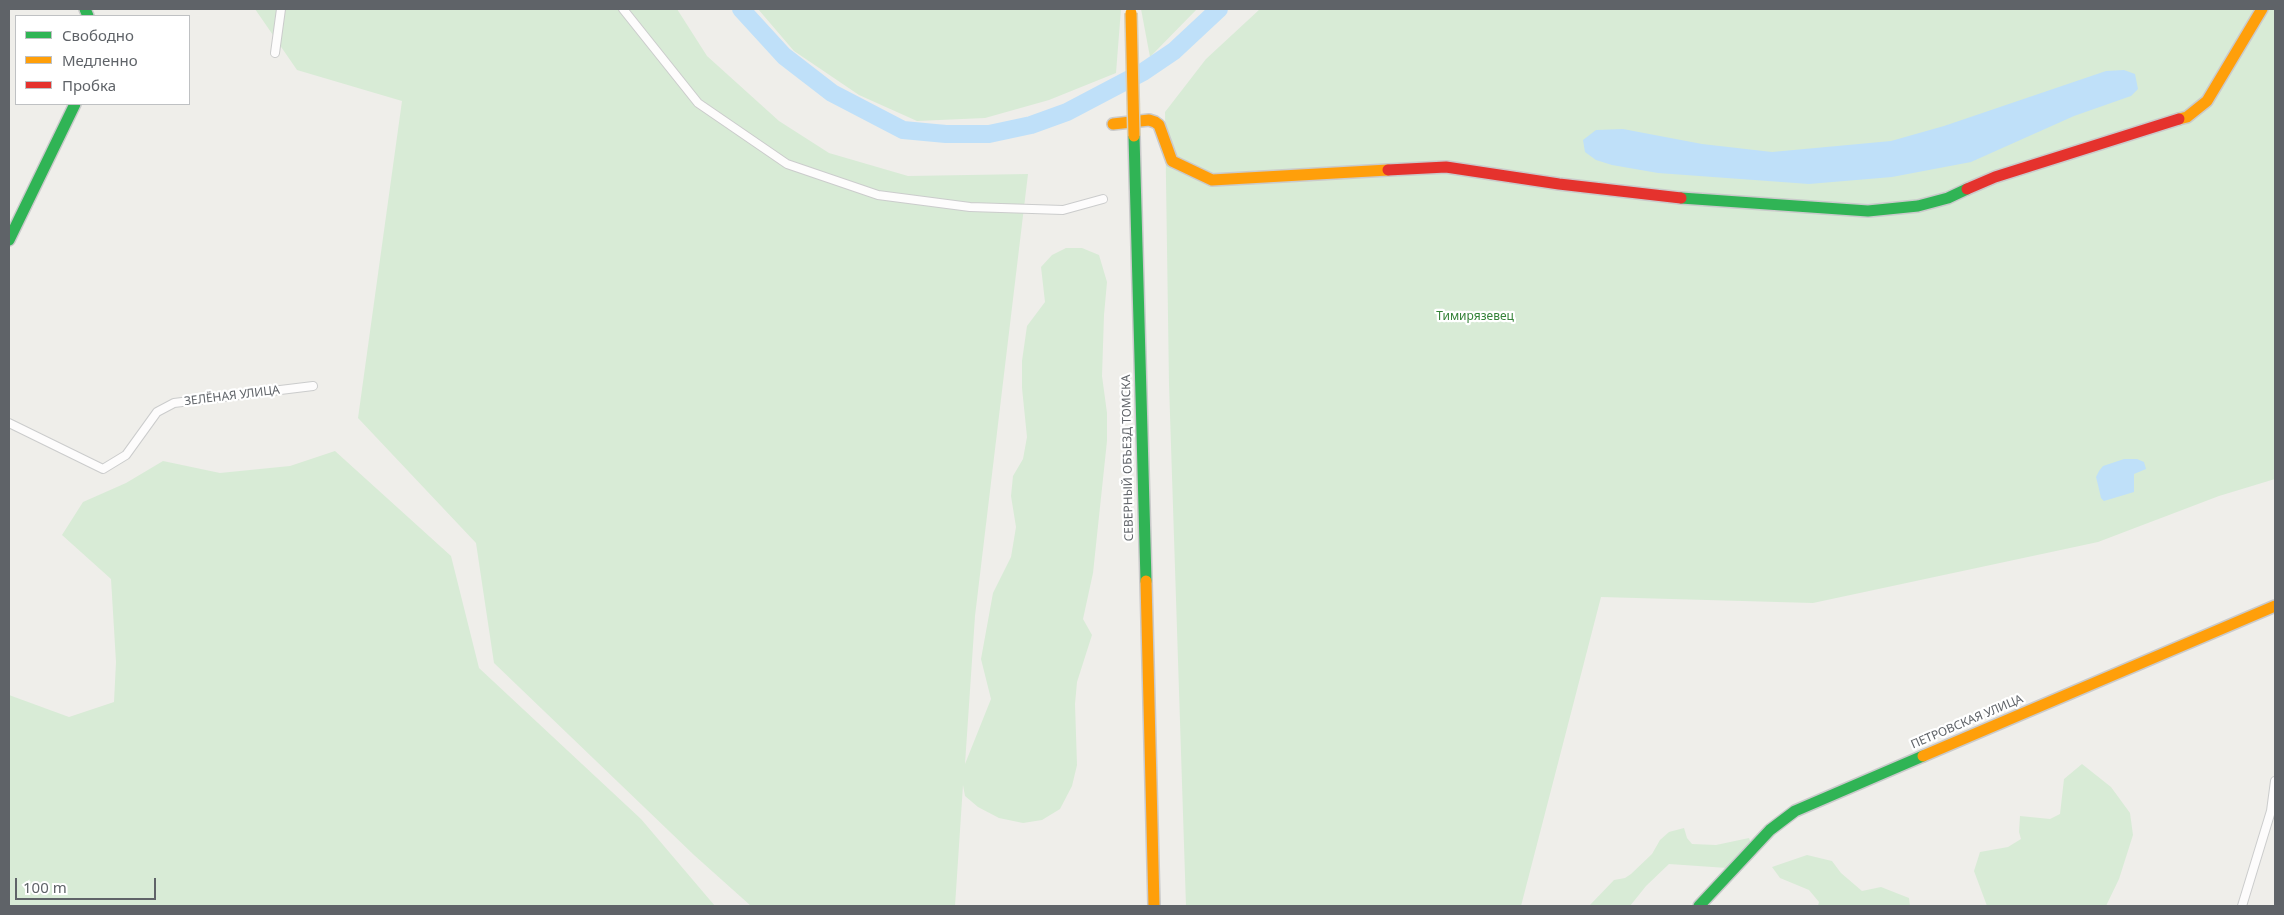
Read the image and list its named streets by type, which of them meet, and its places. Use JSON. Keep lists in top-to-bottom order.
{
  "streets": {
    "street": ["ЗЕЛЁНАЯ УЛИЦА", "СЕВЕРНЫЙ ОБЪЕЗД ТОМСКА", "ПЕТРОВСКАЯ УЛИЦА"]
  },
  "parks": ["Тимирязевец"],
  "legend": ["Свободно", "Медленно", "Пробка"],
  "scale_bar": "100 m"
}
